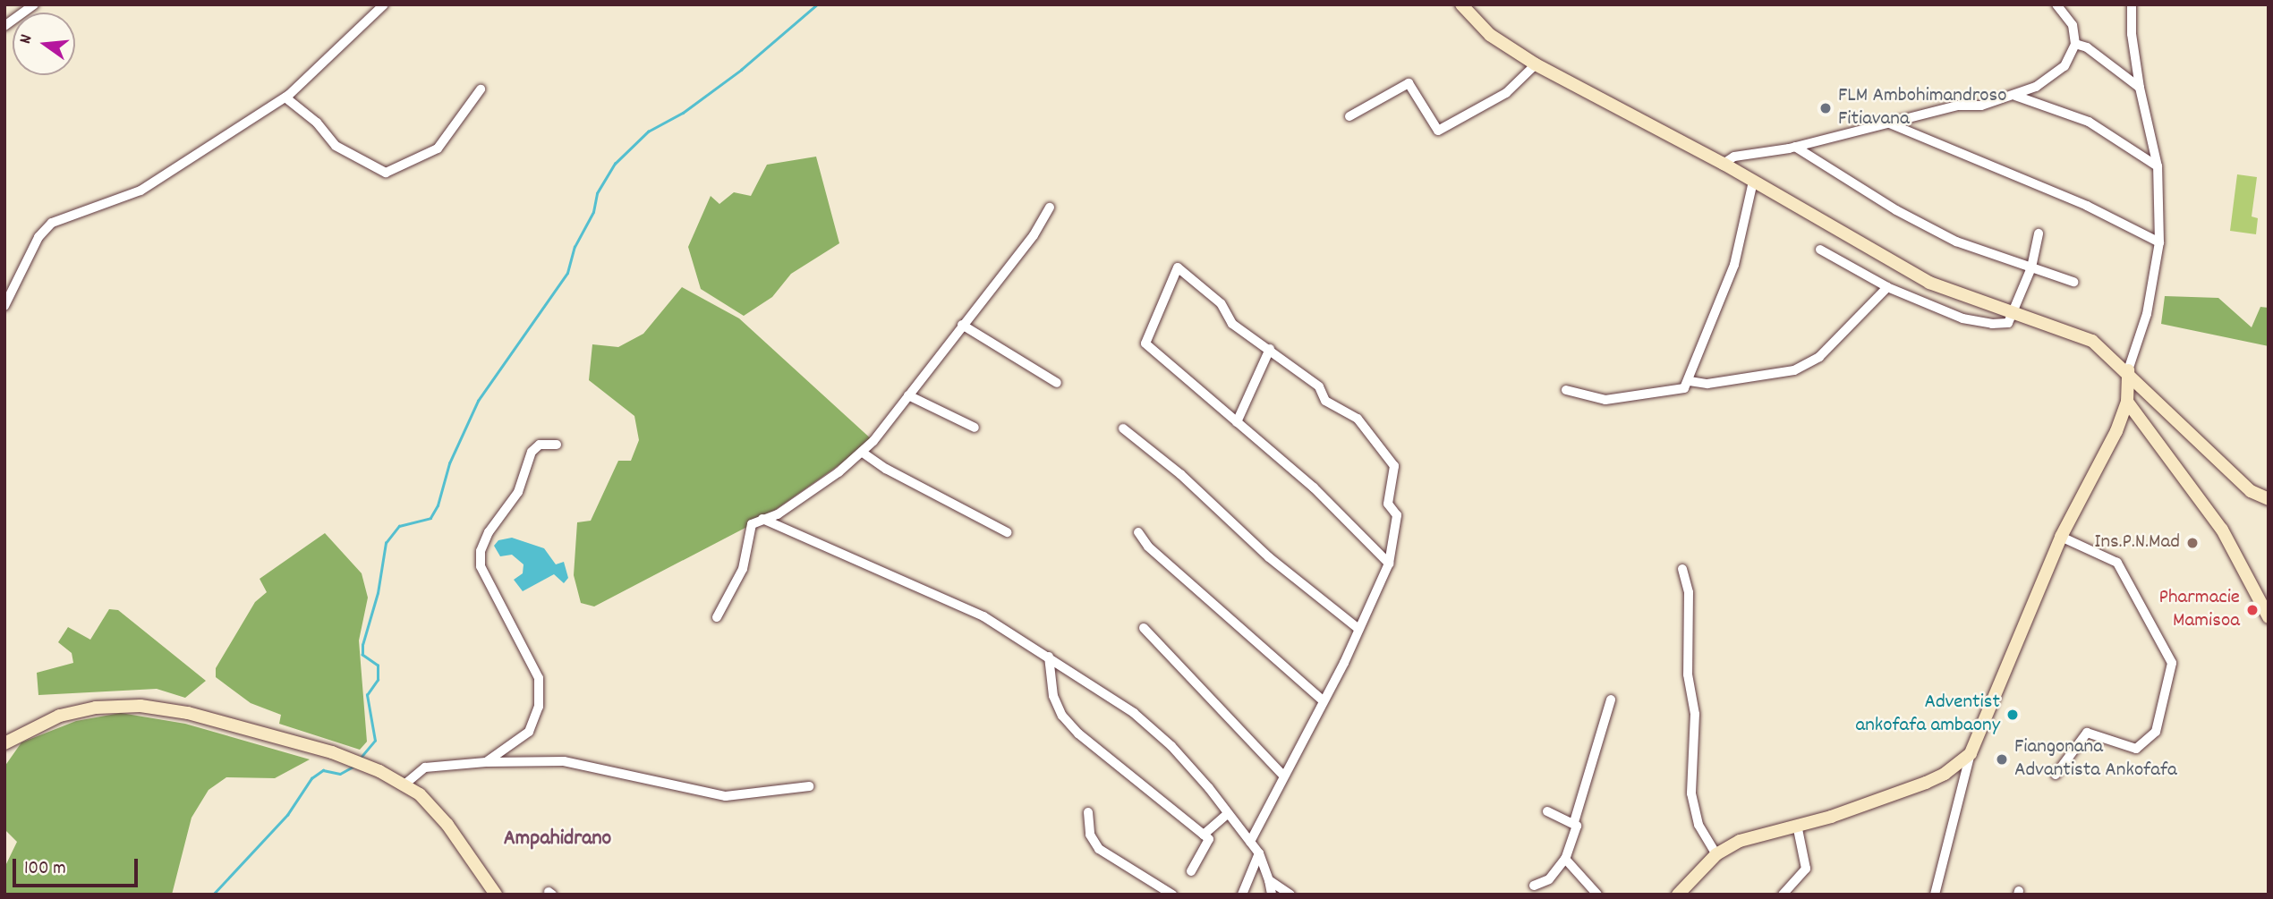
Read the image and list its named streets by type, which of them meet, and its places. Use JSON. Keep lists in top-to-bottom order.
{
  "districts": ["Ampahidrano"],
  "places": [
    "FLM Ambohimandroso Fitiavana",
    "Ins.P.N.Mad",
    "Pharmacie Mamisoa",
    "Adventist ankofafa ambaony",
    "Fiangonana Advantista Ankofafa"
  ],
  "scale_bar": "100 m",
  "north": "left"
}
